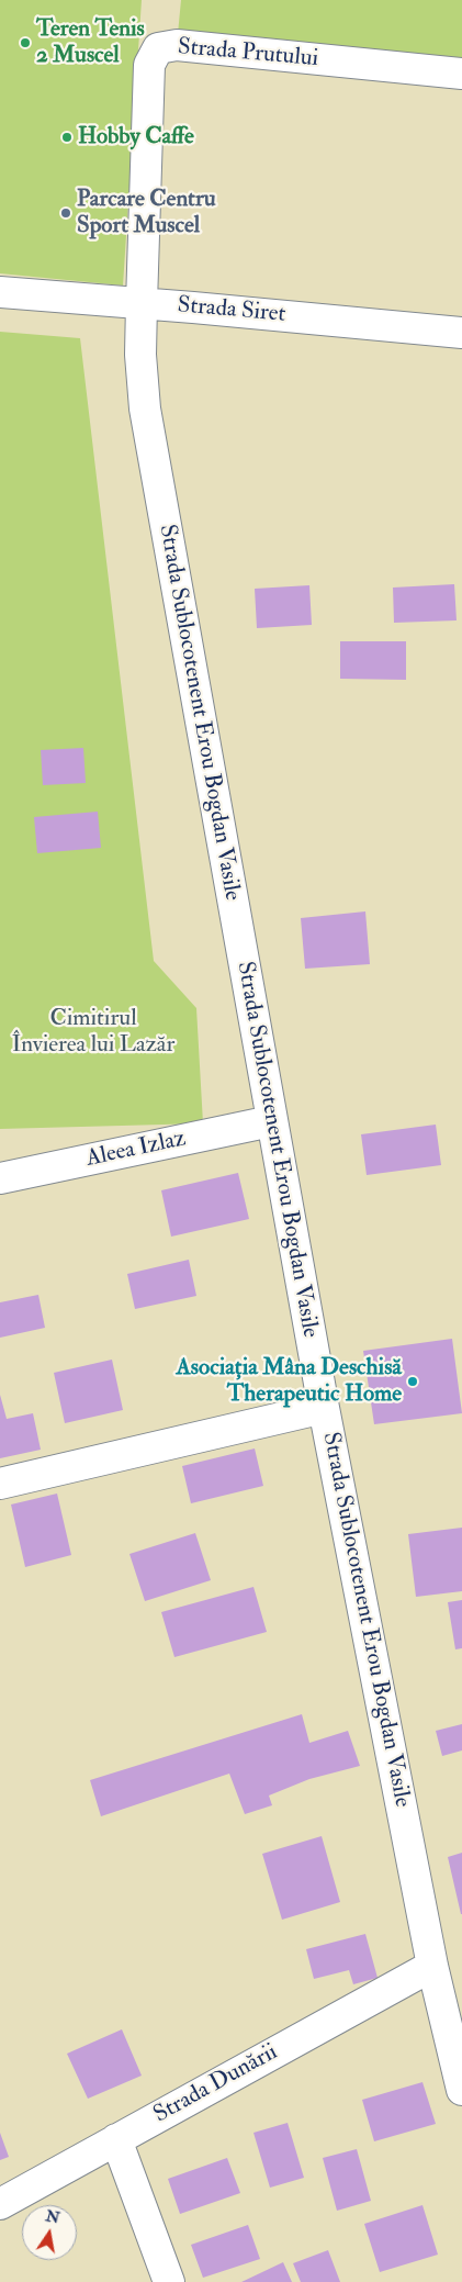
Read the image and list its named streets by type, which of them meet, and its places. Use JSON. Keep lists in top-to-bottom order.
{
  "streets": {
    "street": [
      "Strada Prutului",
      "Strada Siret",
      "Strada Sublocotenent Erou Bogdan Vasile",
      "Aleea Izlaz",
      "Strada Dunării"
    ]
  },
  "crossings": [
    ["Strada Prutului", "Strada Siret"],
    ["Strada Prutului", "Strada Sublocotenent Erou Bogdan Vasile"],
    ["Strada Siret", "Strada Sublocotenent Erou Bogdan Vasile"],
    ["Strada Sublocotenent Erou Bogdan Vasile", "Aleea Izlaz"],
    ["Strada Sublocotenent Erou Bogdan Vasile", "Strada Dunării"]
  ],
  "parks": ["Cimitirul Învierea lui Lazăr"],
  "places": [
    "Teren Tenis 2 Muscel",
    "Hobby Caffe",
    "Parcare Centru Sport Muscel",
    "Asociația Mâna Deschisă Therapeutic Home"
  ],
  "north": "top"
}
